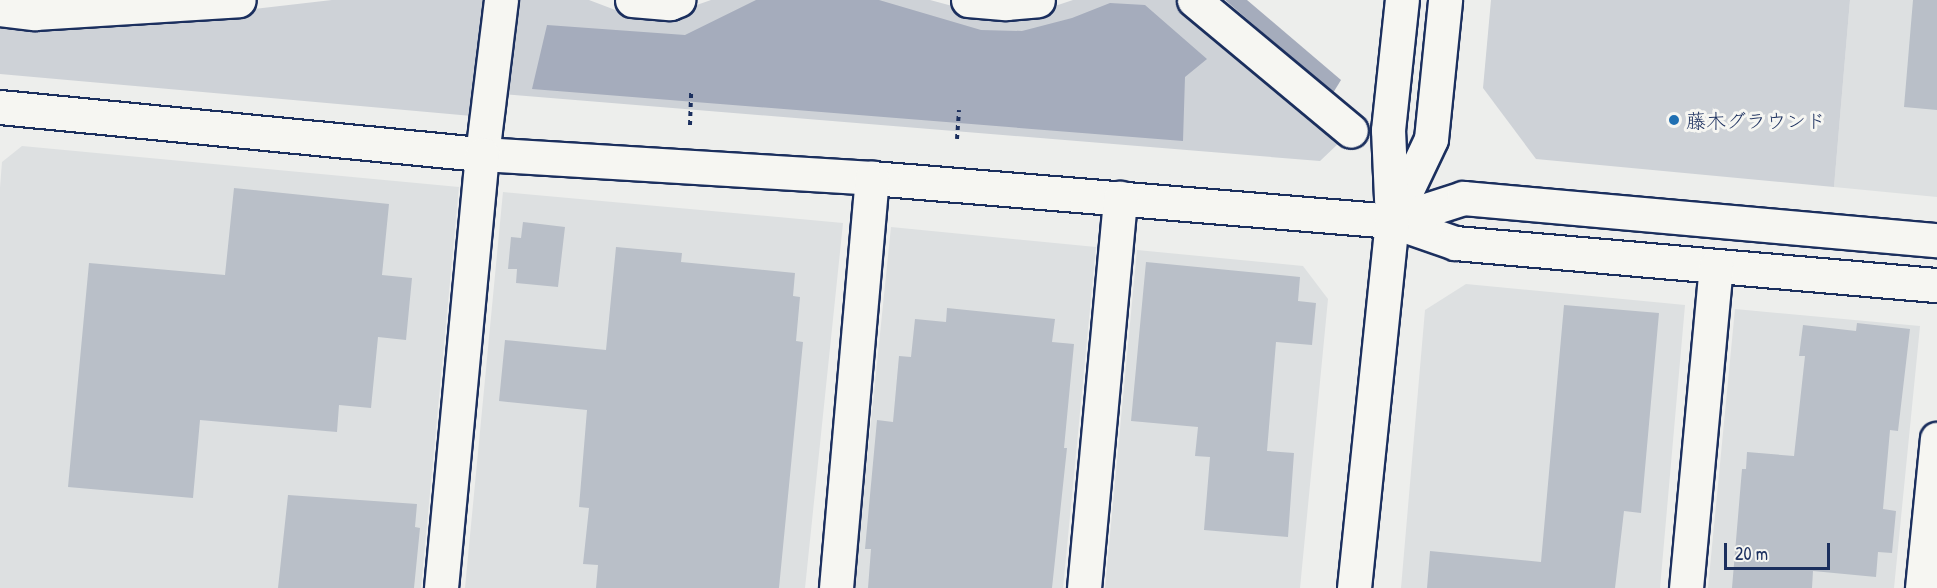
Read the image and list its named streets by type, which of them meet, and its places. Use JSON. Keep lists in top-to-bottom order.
{
  "places": ["藤木グラウンド"],
  "scale_bar": "20 m"
}
